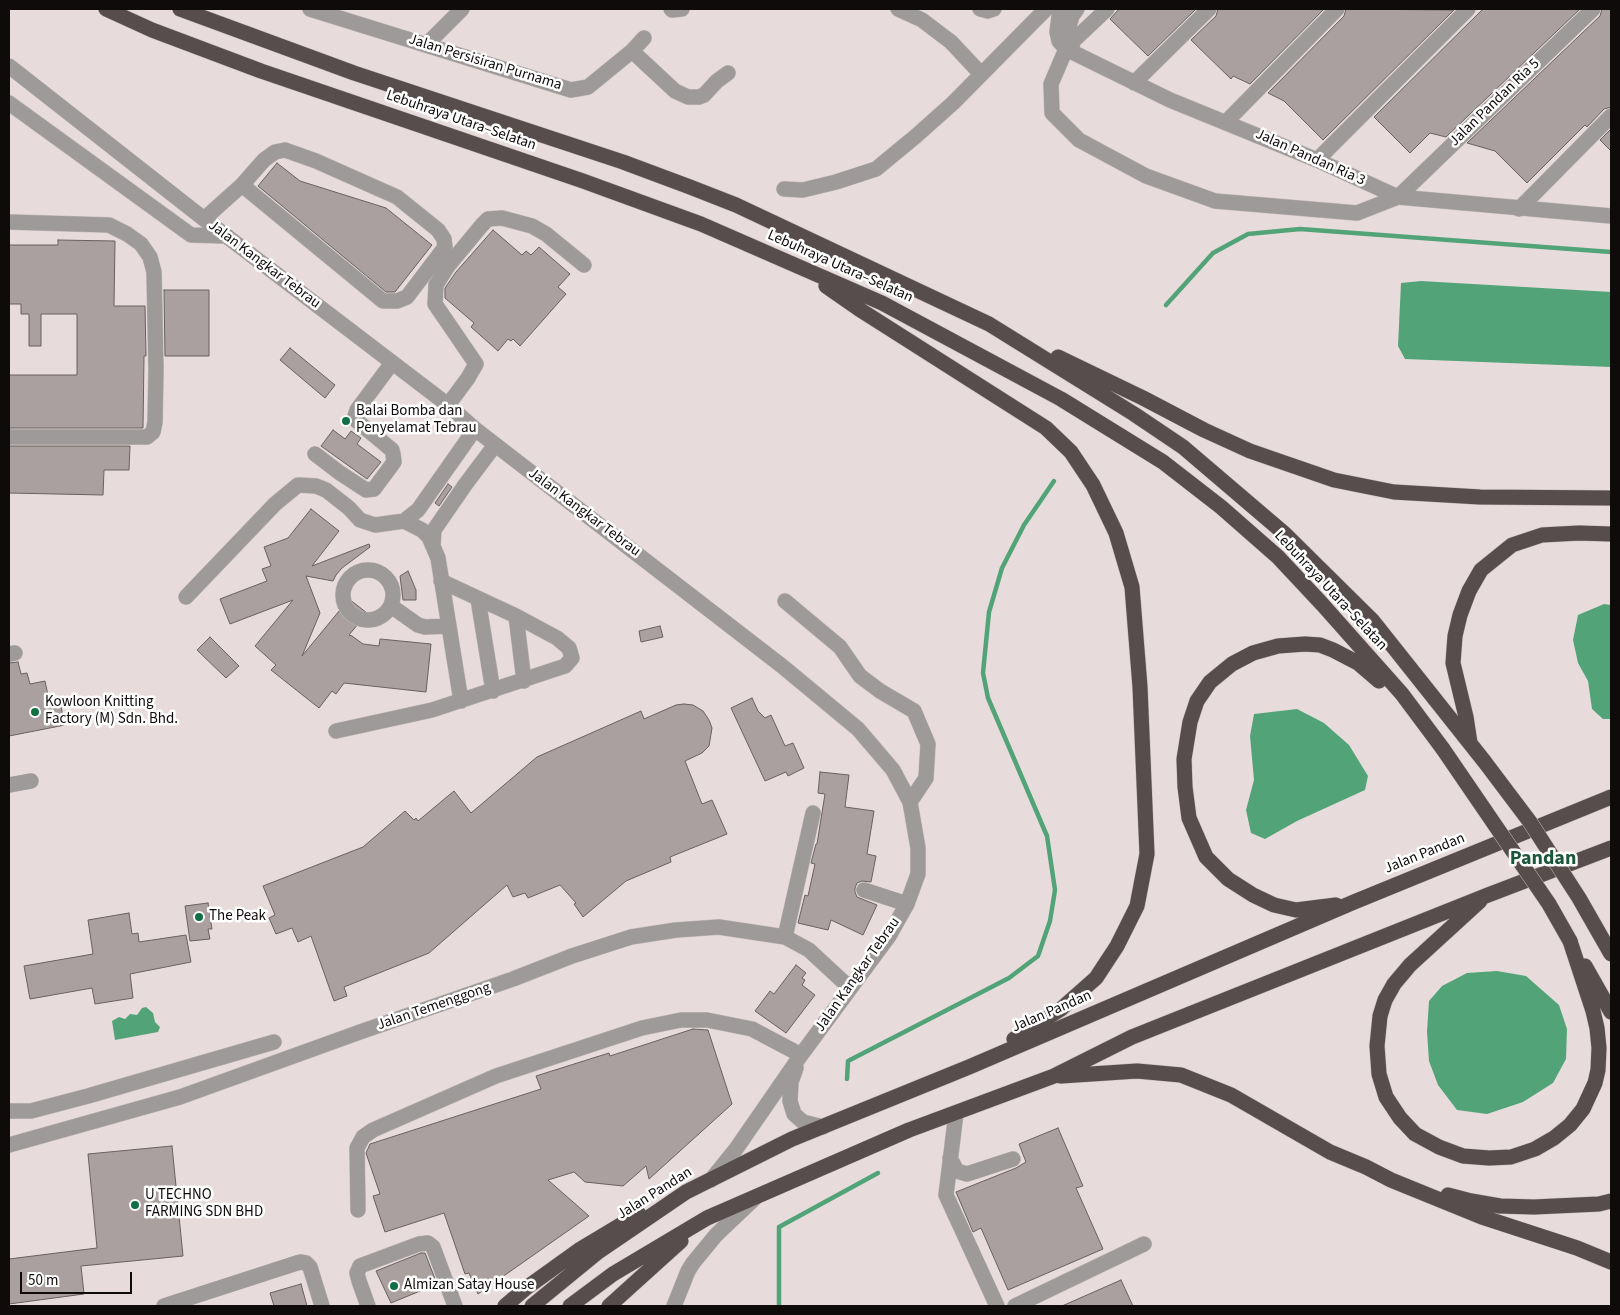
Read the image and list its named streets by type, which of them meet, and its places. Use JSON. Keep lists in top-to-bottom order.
{
  "streets": {
    "highway": ["Lebuhraya Utara–Selatan", "Jalan Pandan"],
    "street": [
      "Jalan Persisiran Purnama",
      "Jalan Pandan Ria 5",
      "Jalan Pandan Ria 3",
      "Jalan Kangkar Tebrau",
      "Jalan Temenggong"
    ]
  },
  "crossings": [
    ["Jalan Pandan Ria 5", "Jalan Pandan Ria 3"],
    ["Jalan Kangkar Tebrau", "Jalan Pandan"],
    ["Jalan Kangkar Tebrau", "Jalan Temenggong"]
  ],
  "districts": ["Pandan"],
  "places": [
    "Balai Bomba dan Penyelamat Tebrau",
    "Kowloon Knitting Factory (M) Sdn. Bhd.",
    "The Peak",
    "U TECHNO FARMING SDN BHD",
    "Almizan Satay House"
  ],
  "scale_bar": "50 m"
}
